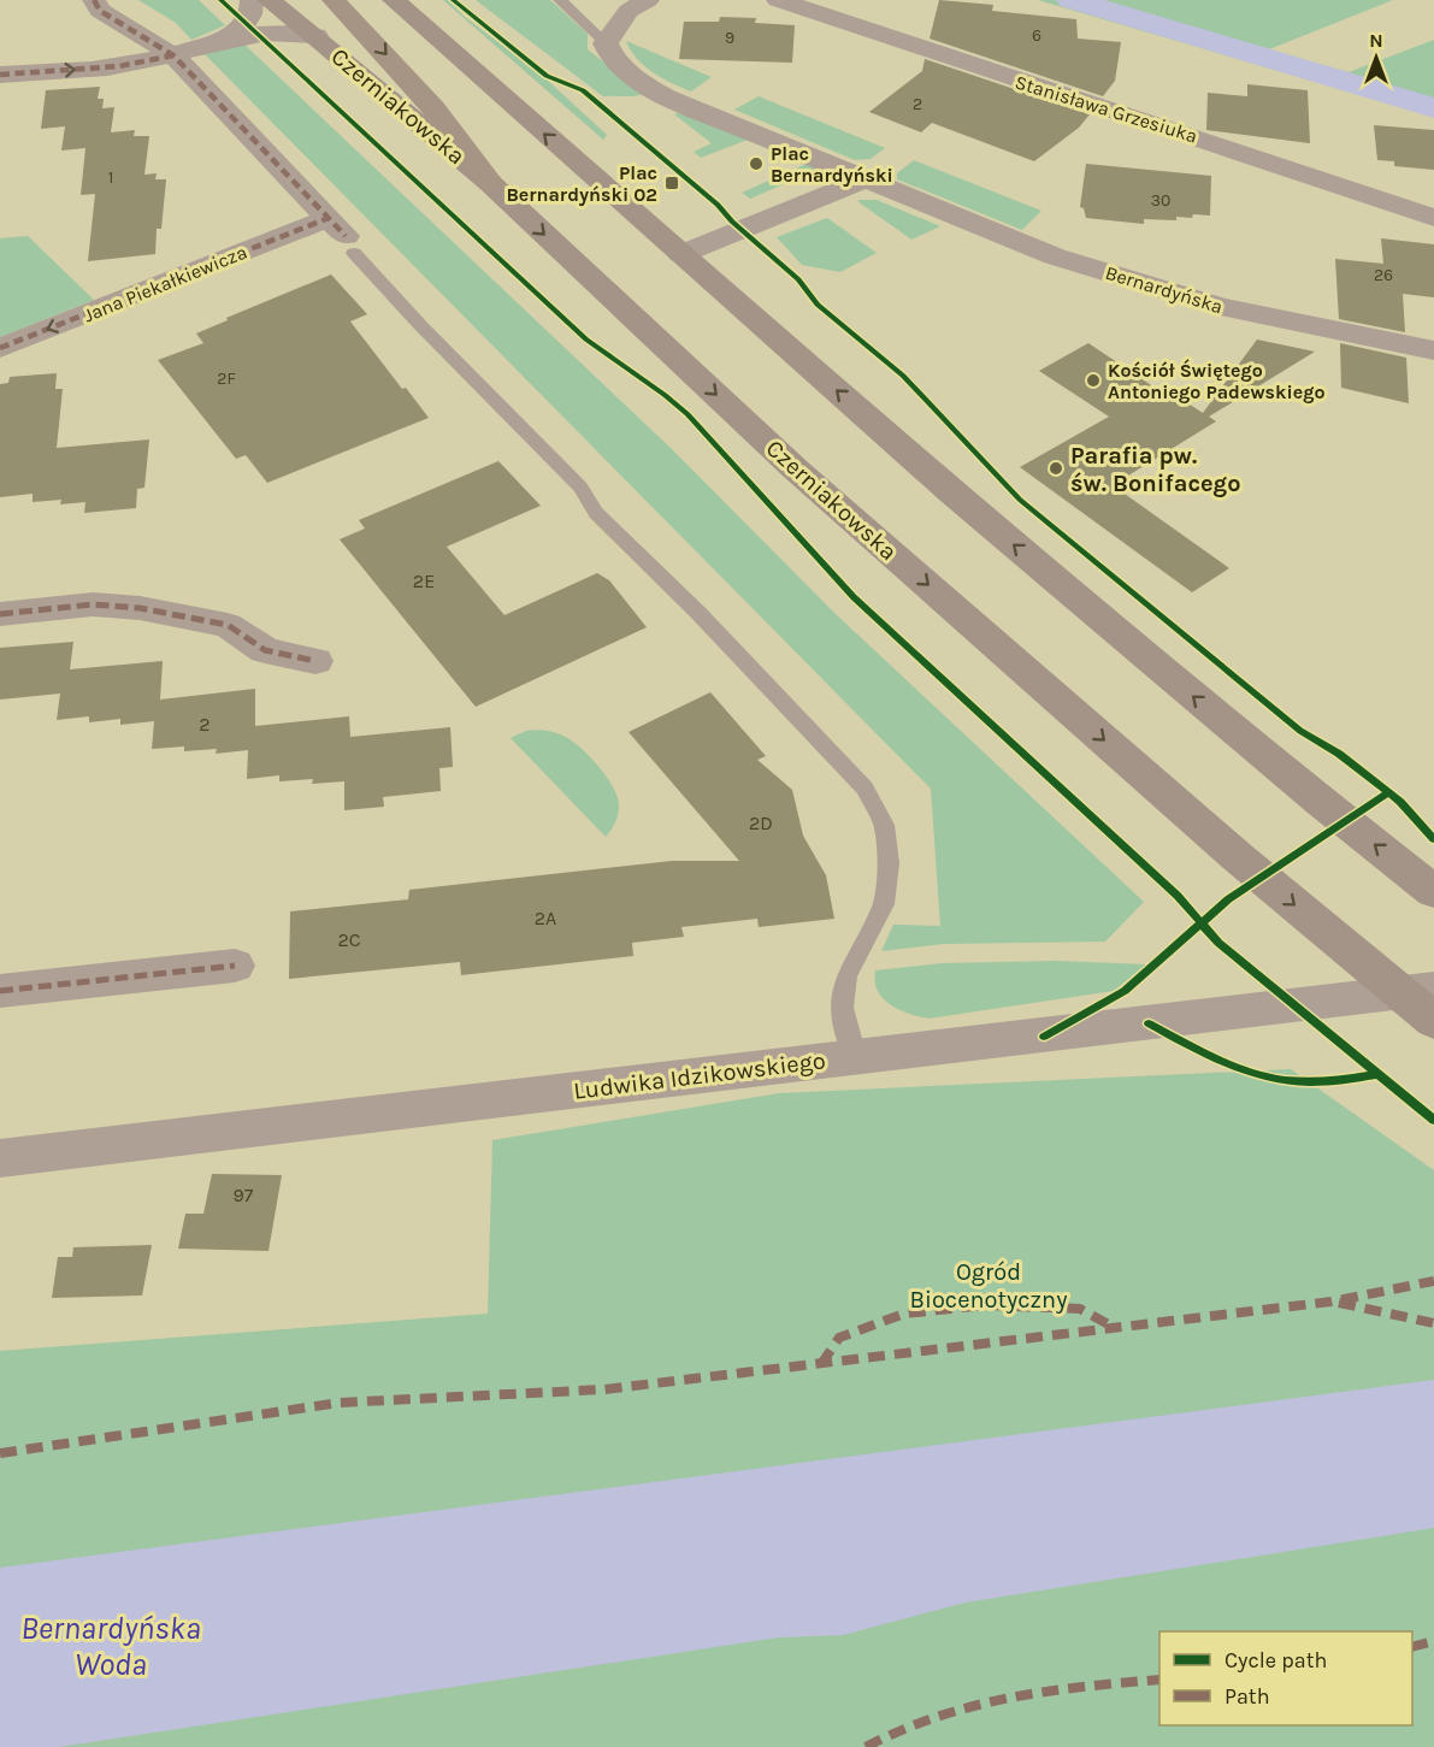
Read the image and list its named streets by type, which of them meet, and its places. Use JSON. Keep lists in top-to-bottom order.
{
  "streets": {
    "main road": ["Czerniakowska"],
    "street": [
      "Stanisława Grzesiuka",
      "Jana Piekałkiewicza",
      "Bernardyńska",
      "Ludwika Idzikowskiego"
    ]
  },
  "crossings": [
    ["Czerniakowska", "Ludwika Idzikowskiego"]
  ],
  "water": ["Bernardyńska Woda"],
  "parks": ["Ogród Biocenotyczny"],
  "places": {
    "other": ["Plac Bernardyński", "Kościół Świętego Antoniego Padewskiego", "Parafia pw. św. Bonifacego"],
    "transit": ["Plac Bernardyński 02"]
  },
  "house_numbers": [
    "6",
    "9",
    "2",
    "1",
    "30",
    "26",
    "2F",
    "2E",
    "2",
    "2D",
    "2A",
    "2C",
    "97"
  ],
  "legend": ["Cycle path", "Path"],
  "north": "top"
}
